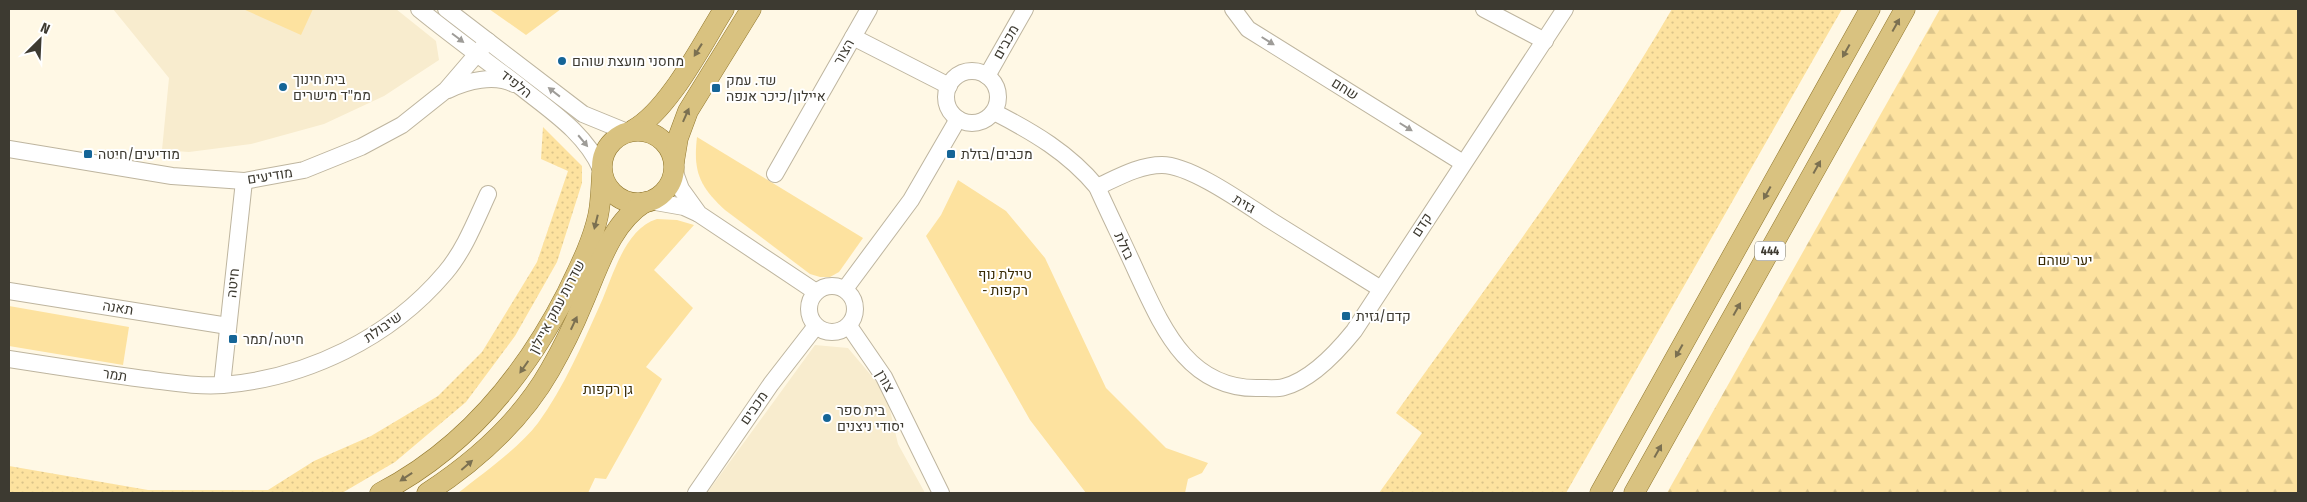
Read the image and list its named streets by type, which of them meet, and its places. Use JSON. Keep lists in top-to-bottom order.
{
  "streets": {
    "main road": ["444", "שדרות עמק איילון"],
    "street": [
      "מכבים",
      "הצור",
      "הלפיד",
      "שחם",
      "מודיעים",
      "גזית",
      "קדם",
      "בזלת",
      "חיטה",
      "תאנה",
      "שיבולת",
      "תמר",
      "צורן"
    ]
  },
  "crossings": [
    ["מכבים", "בזלת"],
    ["מכבים", "צורן"],
    ["הלפיד", "מודיעים"],
    ["הלפיד", "שדרות עמק איילון"],
    ["שחם", "קדם"],
    ["מודיעים", "חיטה"],
    ["גזית", "קדם"],
    ["גזית", "בזלת"],
    ["קדם", "בזלת"],
    ["חיטה", "תאנה"],
    ["חיטה", "שיבולת"],
    ["חיטה", "תמר"],
    ["שיבולת", "תמר"]
  ],
  "one_way": ["שחם"],
  "parks": ["יער שוהם", "טיילת נוף - רקפות", "גן רקפות"],
  "places": {
    "other": ["מחסני מועצת שוהם", "בית חינוך ממ\"ד מישרים", "בית ספר יסודי ניצנים"],
    "transit": [
      "שד. עמק איילון/כיכר אנפה",
      "מודיעים/חיטה",
      "מכבים/בזלת",
      "קדם/גזית",
      "חיטה/תמר"
    ]
  },
  "north": "top right"
}
